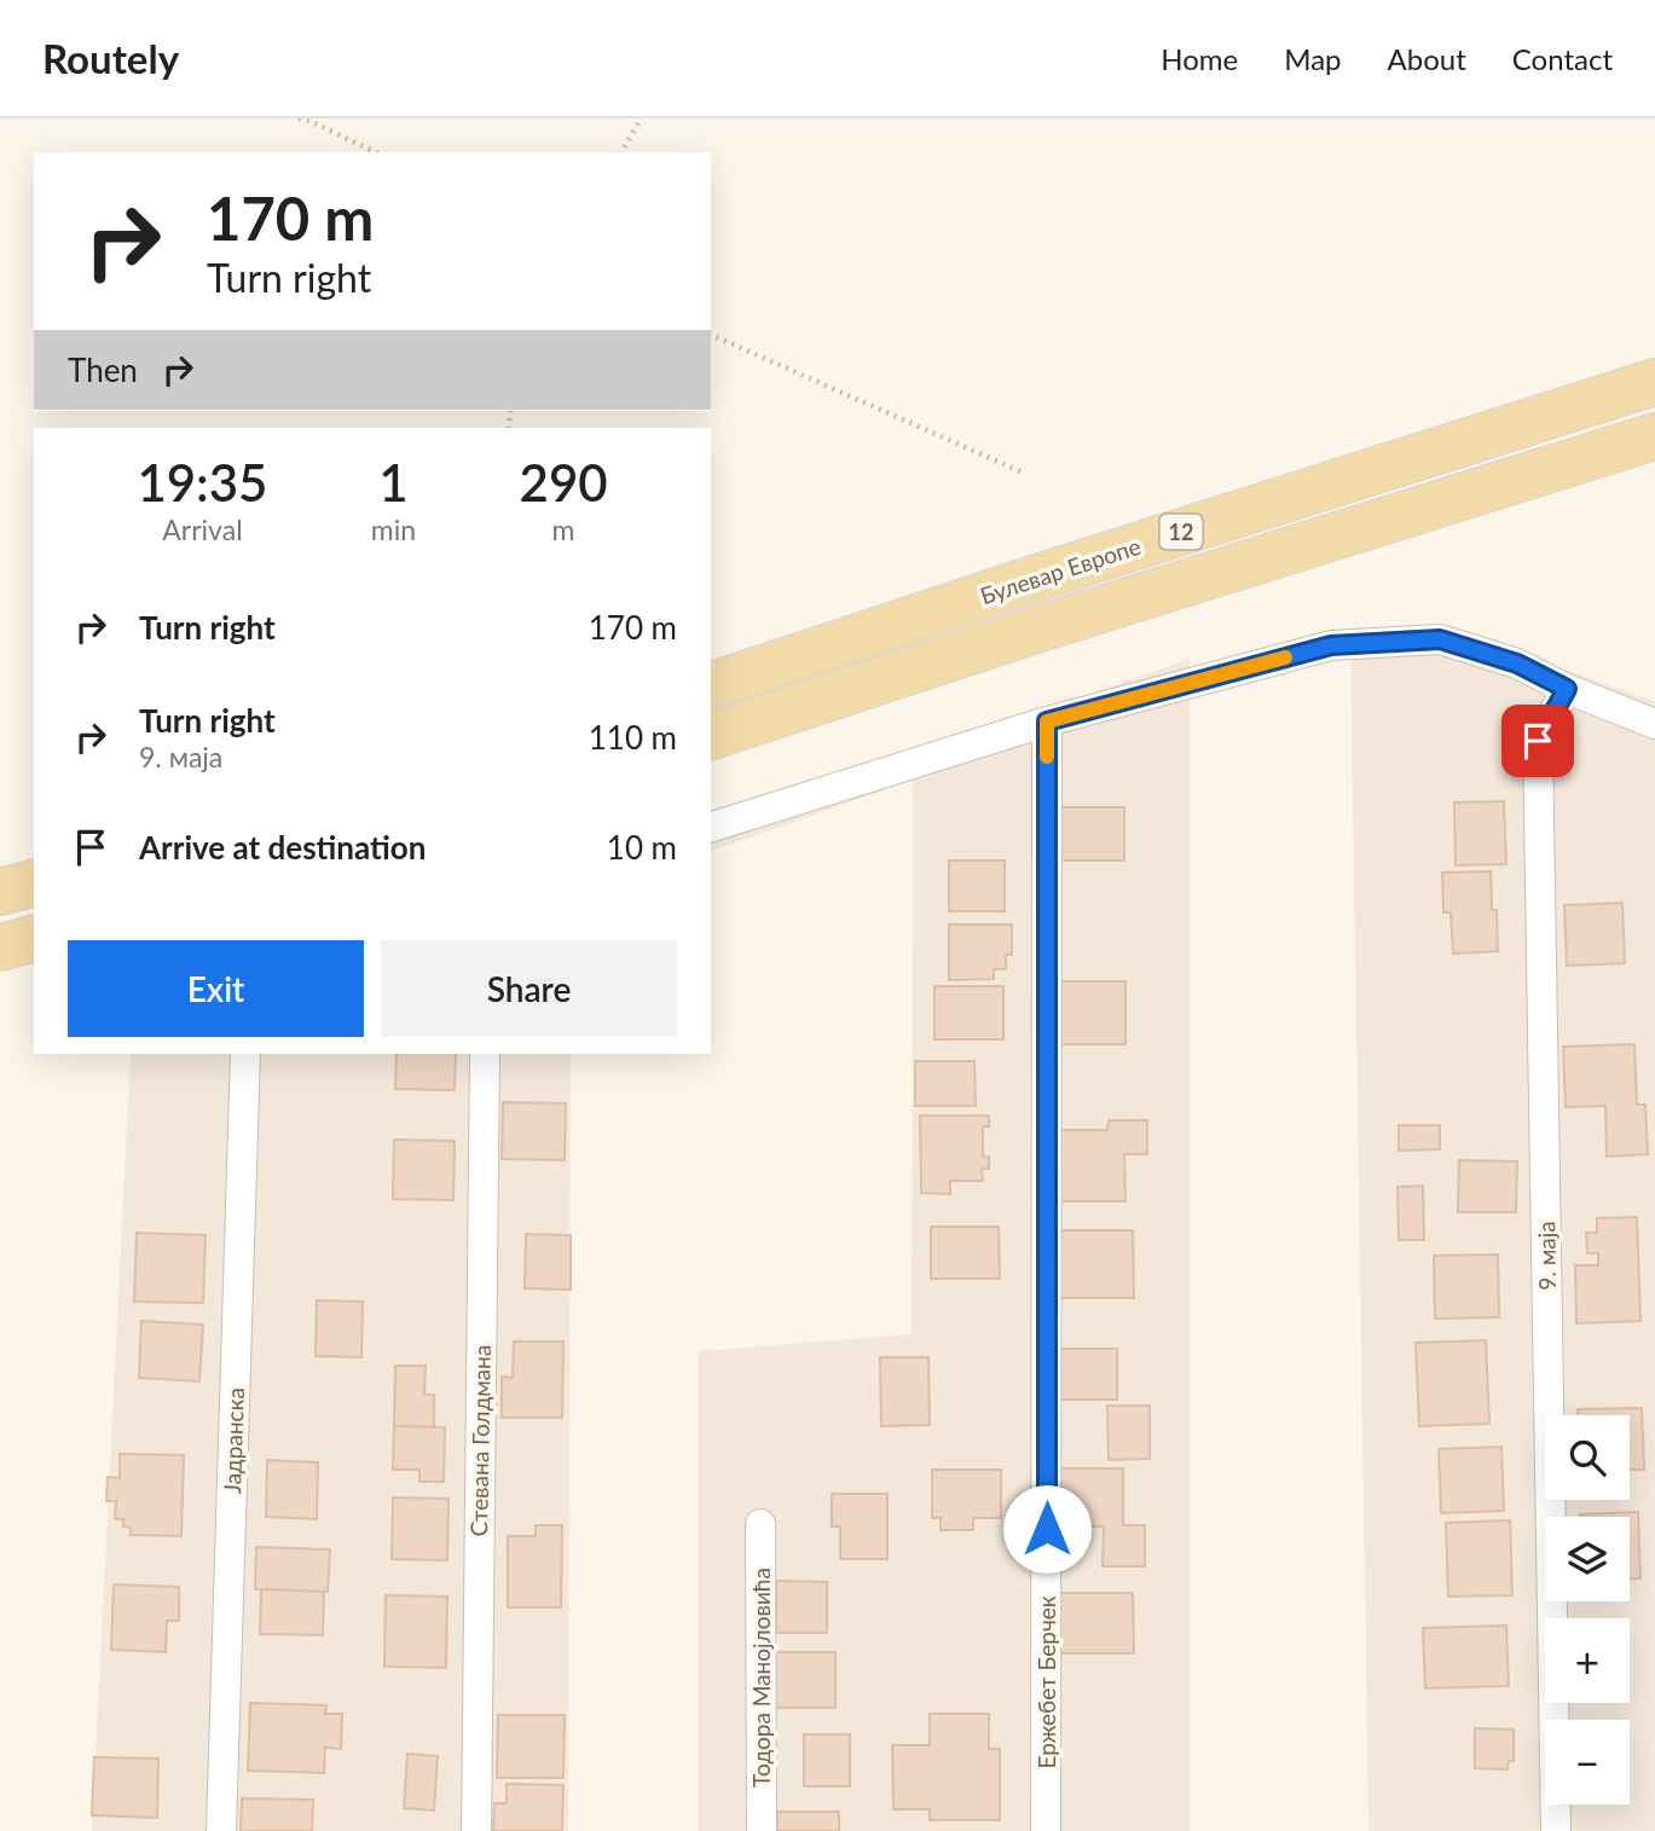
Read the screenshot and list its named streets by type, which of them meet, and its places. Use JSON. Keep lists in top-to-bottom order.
{
  "streets": {
    "main road": ["12", "Булевар Европе"],
    "street": [
      "9. маја",
      "Јадранска",
      "Стевана Голдмана",
      "Тодора Манојловића",
      "Ержебет Берчек"
    ]
  },
  "page": {
    "header": "Routely",
    "nav": [
      "Home",
      "Map",
      "About",
      "Contact"
    ],
    "turn": ["170 m", "Turn right"],
    "then": "Then",
    "eta": [
      "19:35",
      "Arrival",
      "1",
      "min",
      "290",
      "m"
    ],
    "list": [
      {
        "name": "Turn right",
        "value": "170 m"
      },
      {
        "name": "Turn right",
        "note": "9. маја",
        "value": "110 m"
      },
      {
        "name": "Arrive at destination",
        "value": "10 m"
      }
    ],
    "buttons": ["Exit", "Share"],
    "map_buttons": ["+", "−"]
  }
}
